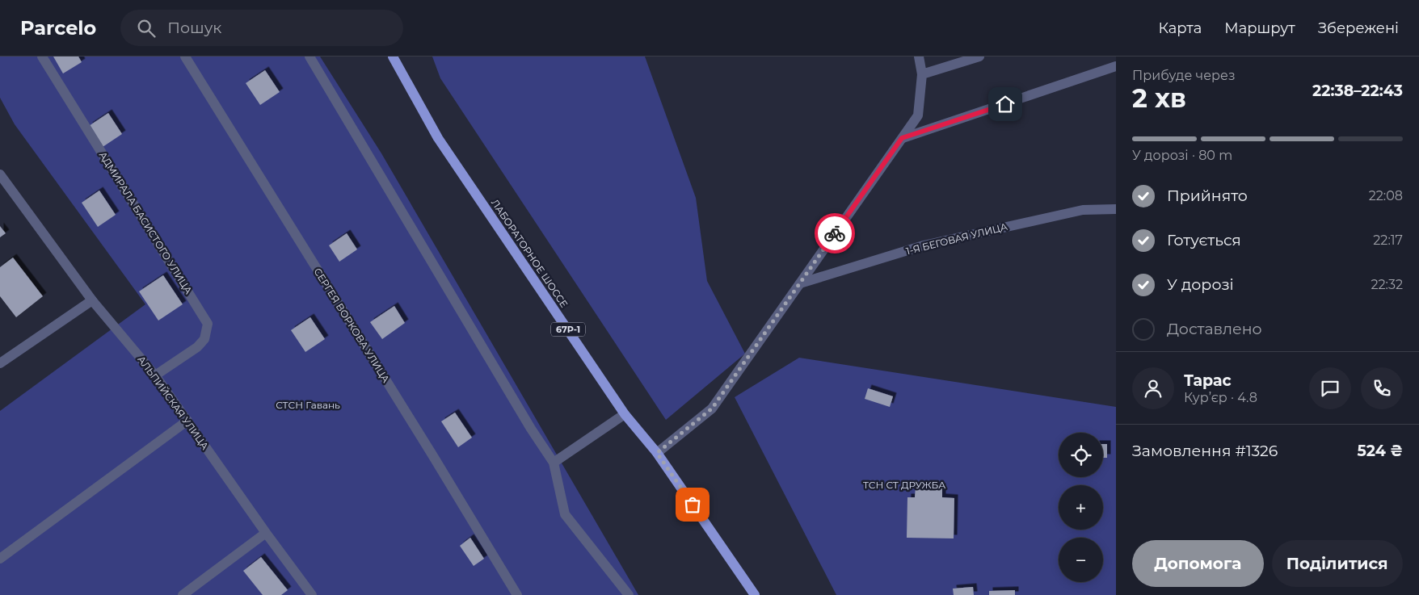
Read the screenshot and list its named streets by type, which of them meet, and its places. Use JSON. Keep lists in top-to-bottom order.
{
  "streets": {
    "main road": ["ЛАБОРАТОРНОЕ ШОССЕ", "67Р-1"],
    "street": [
      "АДМИРАЛА БАСИСТОГО УЛИЦА",
      "1-Я БЕГОВАЯ УЛИЦА",
      "СЕРГЕЯ ВОРКОВА УЛИЦА",
      "АЛЬПИЙСКАЯ УЛИЦА"
    ]
  },
  "crossings": [
    ["АДМИРАЛА БАСИСТОГО УЛИЦА", "АЛЬПИЙСКАЯ УЛИЦА"]
  ],
  "parks": ["СТСН Гавань", "ТСН СТ ДРУЖБА"],
  "page": {
    "header": "Parcelo",
    "search": "Пошук",
    "nav": ["Карта", "Маршрут", "Збережені"],
    "heading": ["2 хв", "Прибуде через", "22:38–22:43"],
    "panel": [
      "Тарас",
      "Кур’єр · 4.8",
      "Замовлення #1326",
      "524 ₴"
    ],
    "bar": "У дорозі · 80 m",
    "list": [
      ["Прийнято", "22:08"],
      ["Готується", "22:17"],
      ["У дорозі", "22:32"],
      "Доставлено"
    ],
    "map_buttons": ["+", "−"],
    "buttons": ["Допомога", "Поділитися"]
  }
}
